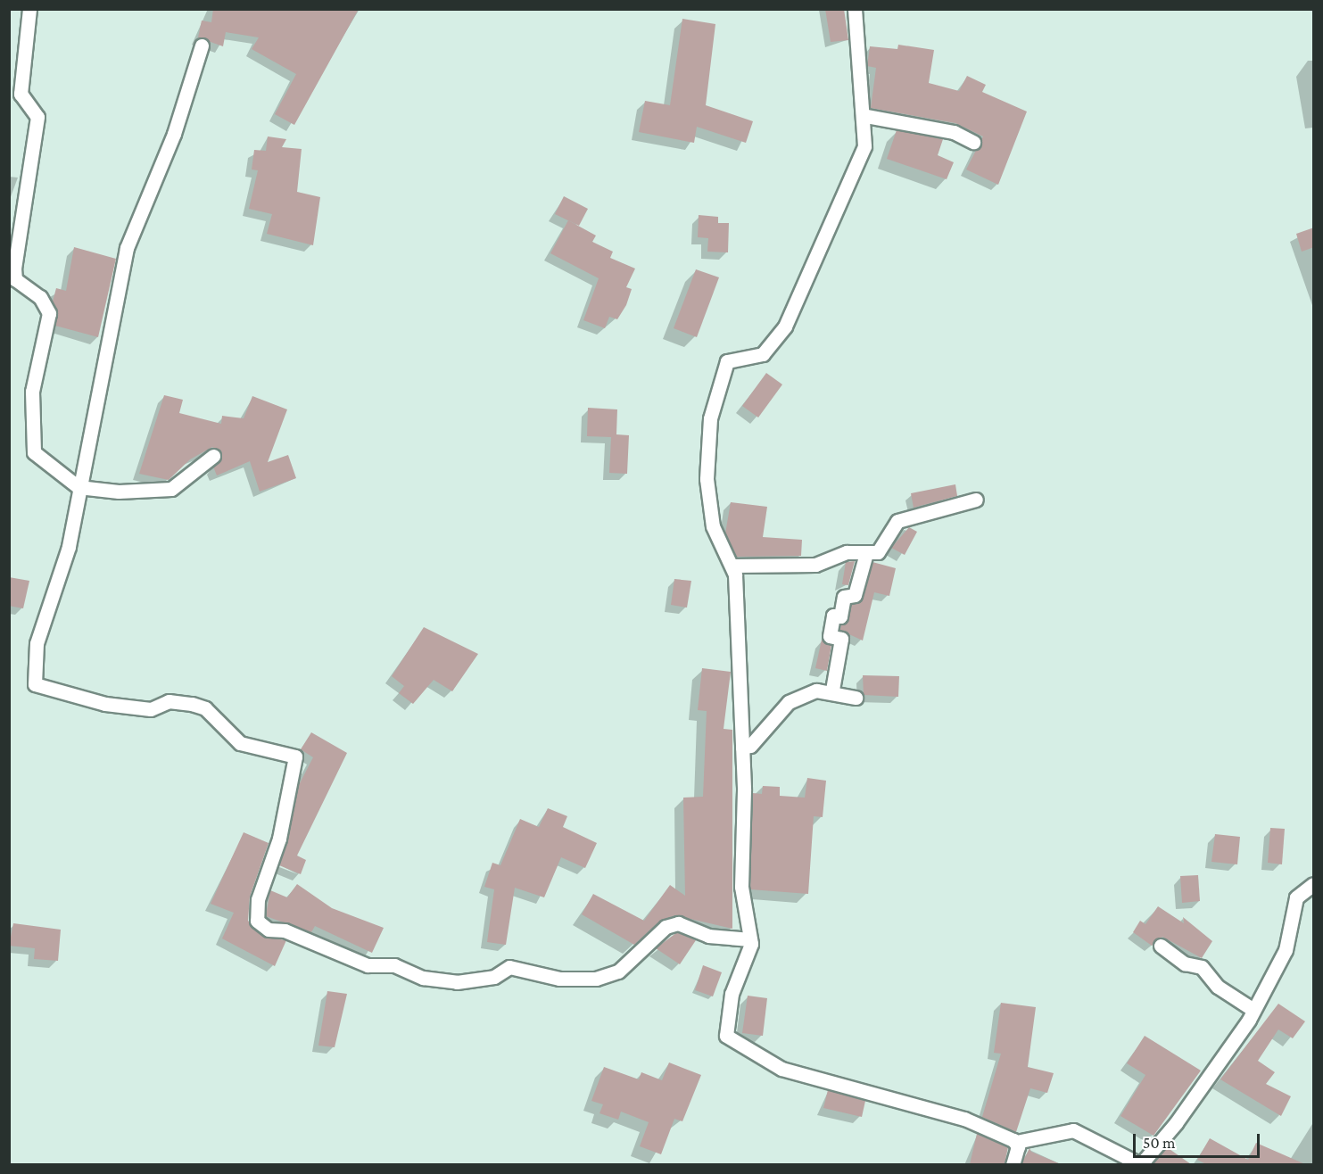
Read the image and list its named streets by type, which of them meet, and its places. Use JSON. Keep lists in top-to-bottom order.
{
  "scale_bar": "50 m"
}
